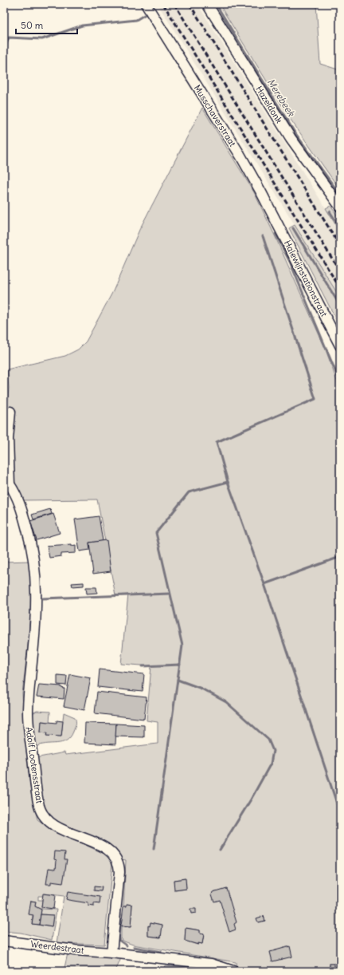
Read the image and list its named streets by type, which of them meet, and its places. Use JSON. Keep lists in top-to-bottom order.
{
  "streets": {
    "street": [
      "Hazeldonk",
      "Musschaverstraat",
      "Halewijnstationstraat",
      "Adolf Lootensstraat",
      "Weerdestraat"
    ]
  },
  "crossings": [
    ["Musschaverstraat", "Halewijnstationstraat"],
    ["Adolf Lootensstraat", "Weerdestraat"]
  ],
  "water": ["Merebeek"],
  "scale_bar": "50 m"
}
